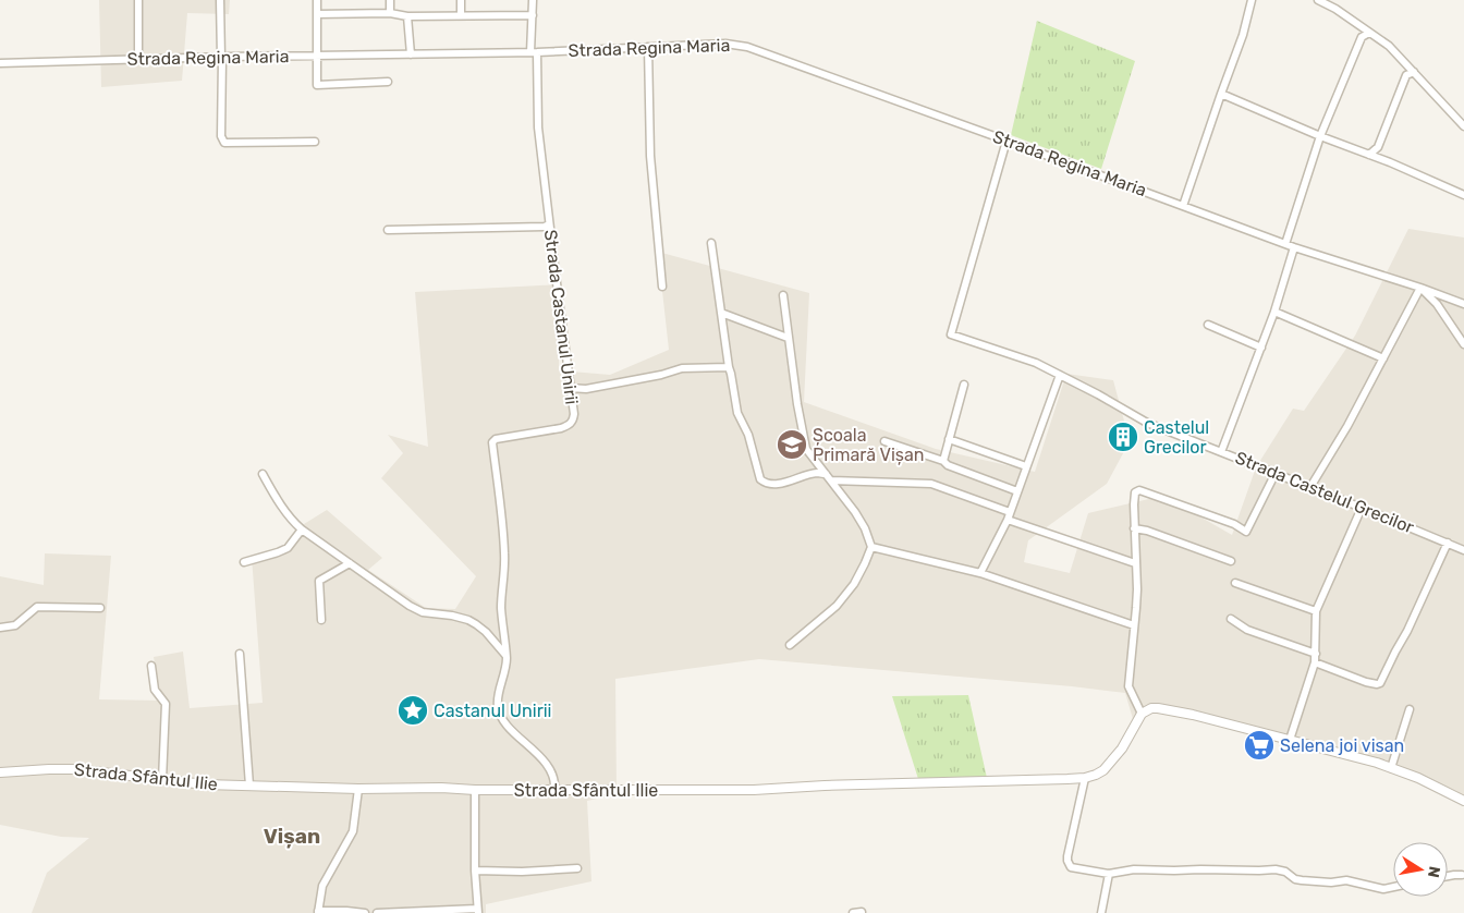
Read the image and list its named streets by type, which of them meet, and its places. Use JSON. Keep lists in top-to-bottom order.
{
  "streets": {
    "street": [
      "Strada Regina Maria",
      "Strada Castanul Unirii",
      "Strada Castelul Grecilor",
      "Strada Sfântul Ilie"
    ]
  },
  "crossings": [
    ["Strada Regina Maria", "Strada Castanul Unirii"],
    ["Strada Regina Maria", "Strada Castelul Grecilor"],
    ["Strada Castanul Unirii", "Strada Sfântul Ilie"]
  ],
  "districts": ["Vișan"],
  "places": {
    "building": ["Castelul Grecilor"],
    "school or university": ["Școala Primară Vișan"],
    "place": ["Castanul Unirii"],
    "supermarket": ["Selena joi visan"]
  },
  "north": "right"
}
